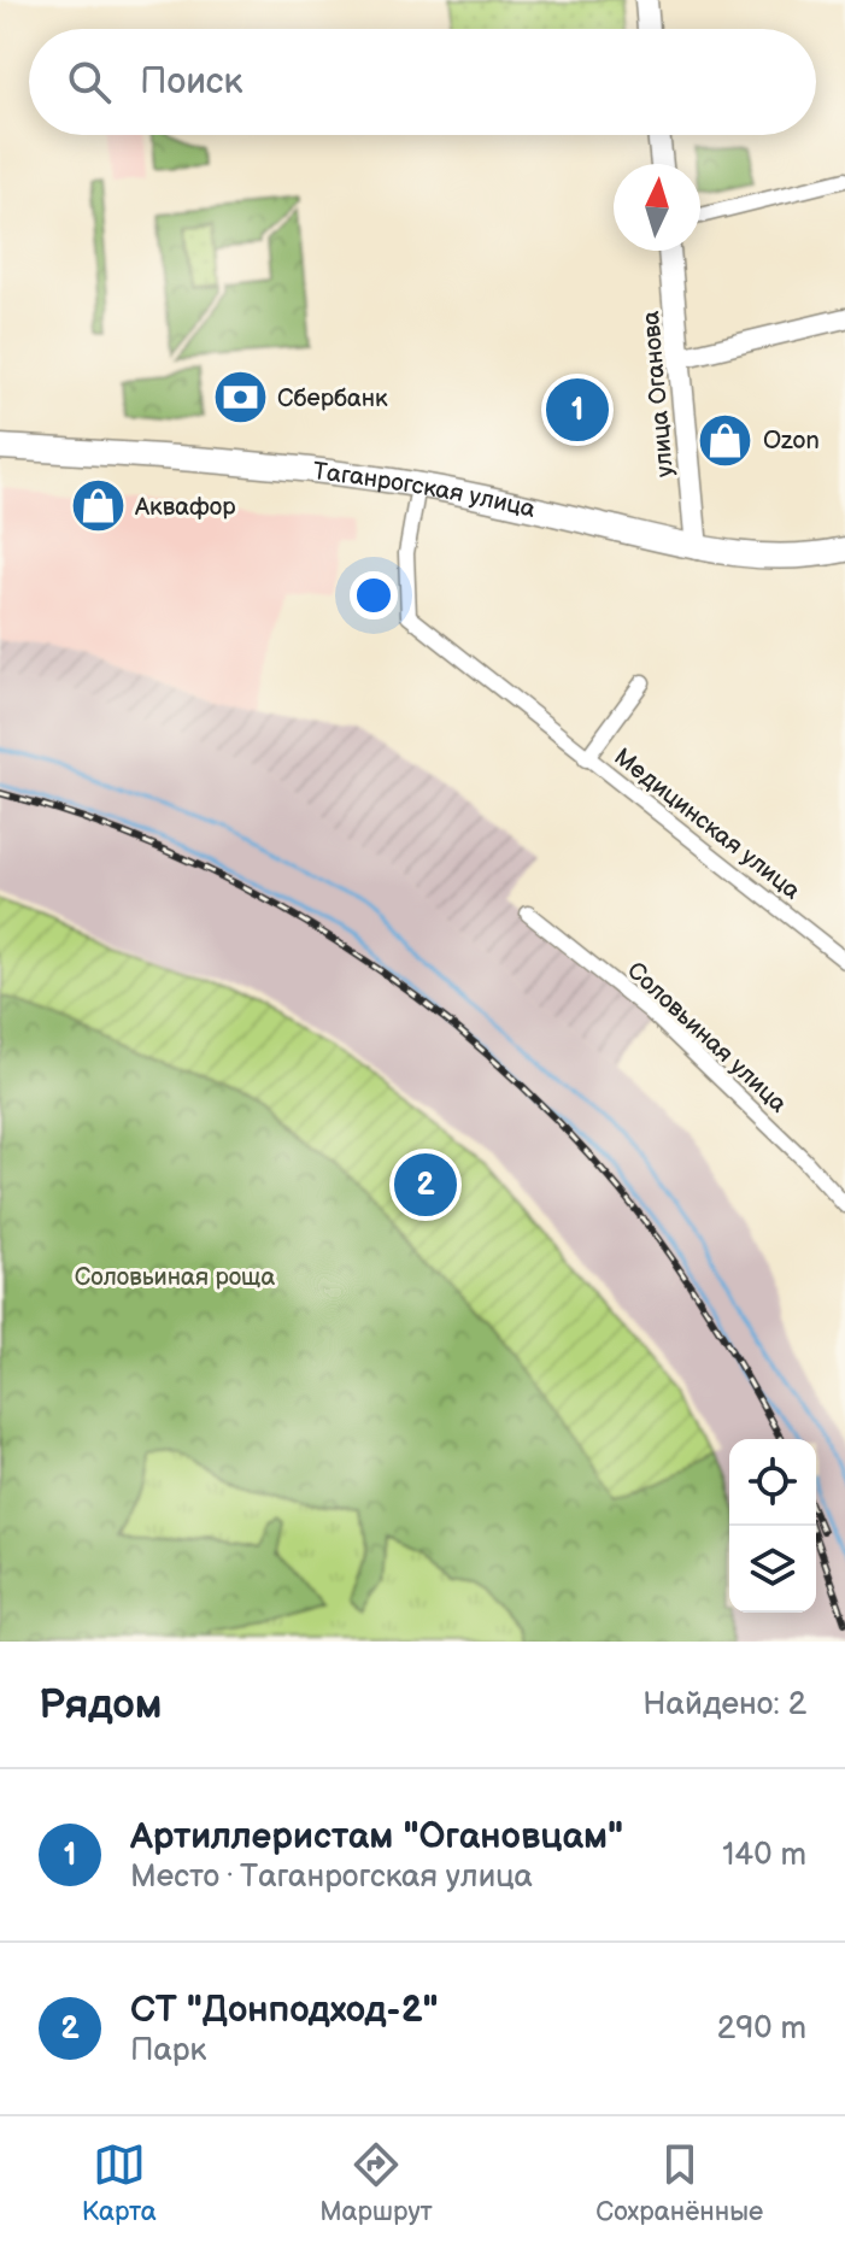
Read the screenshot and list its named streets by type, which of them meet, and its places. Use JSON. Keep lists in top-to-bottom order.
{
  "streets": {
    "main road": ["улица Оганова", "Таганрогская улица"],
    "street": ["Медицинская улица", "Соловьиная улица"]
  },
  "crossings": [
    ["улица Оганова", "Таганрогская улица"],
    ["Таганрогская улица", "Медицинская улица"]
  ],
  "parks": ["Соловьиная роща"],
  "places": {
    "bank": ["Сбербанк"],
    "shop": ["Ozon", "Аквафор"]
  },
  "north": "top",
  "page": {
    "search": "Поиск",
    "pins": ["1", "2"],
    "heading": ["Рядом", "Найдено: 2"],
    "list": [
      {
        "mark": "1",
        "name": "Артиллеристам \"Огановцам\"",
        "note": "Место · Таганрогская улица",
        "value": "140 m"
      },
      {
        "mark": "2",
        "name": "СТ \"Донподход-2\"",
        "note": "Парк",
        "value": "290 m"
      }
    ],
    "nav": ["Карта", "Маршрут", "Сохранённые"]
  }
}
